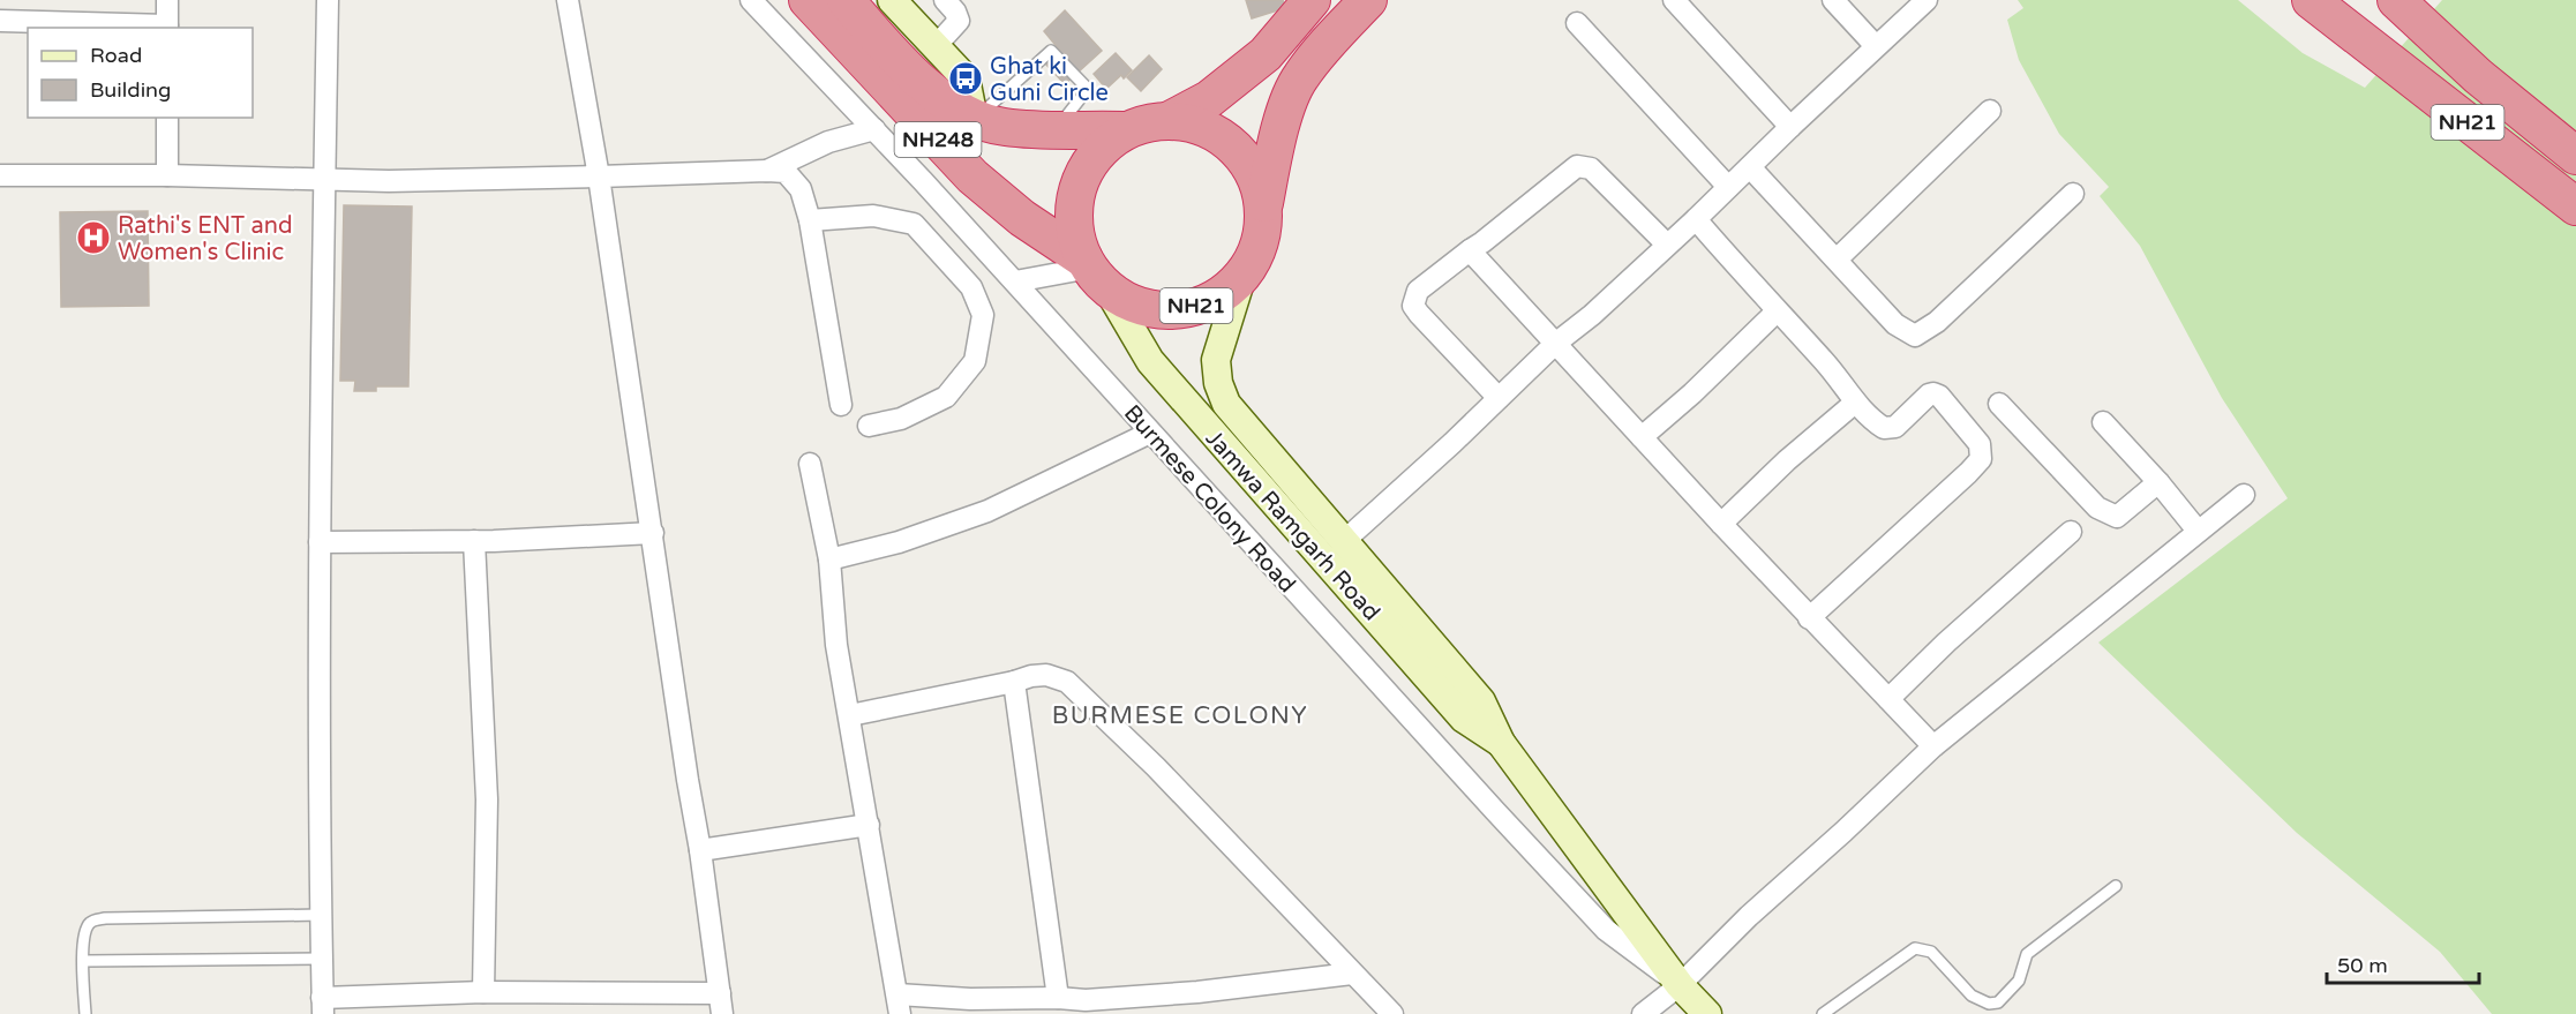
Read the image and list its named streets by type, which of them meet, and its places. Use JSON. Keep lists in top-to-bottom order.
{
  "streets": {
    "highway": ["NH21", "NH248", "Jamwa Ramgarh Road"],
    "street": ["Burmese Colony Road"]
  },
  "crossings": [
    ["NH21", "NH248"],
    ["NH21", "Jamwa Ramgarh Road"],
    ["NH248", "Jamwa Ramgarh Road"],
    ["Burmese Colony Road", "Jamwa Ramgarh Road"]
  ],
  "districts": ["BURMESE COLONY"],
  "places": {
    "bus stop": ["Ghat ki Guni Circle"],
    "hospital": ["Rathi's ENT and Women's Clinic"]
  },
  "legend": ["Road", "Building"],
  "scale_bar": "50 m"
}
